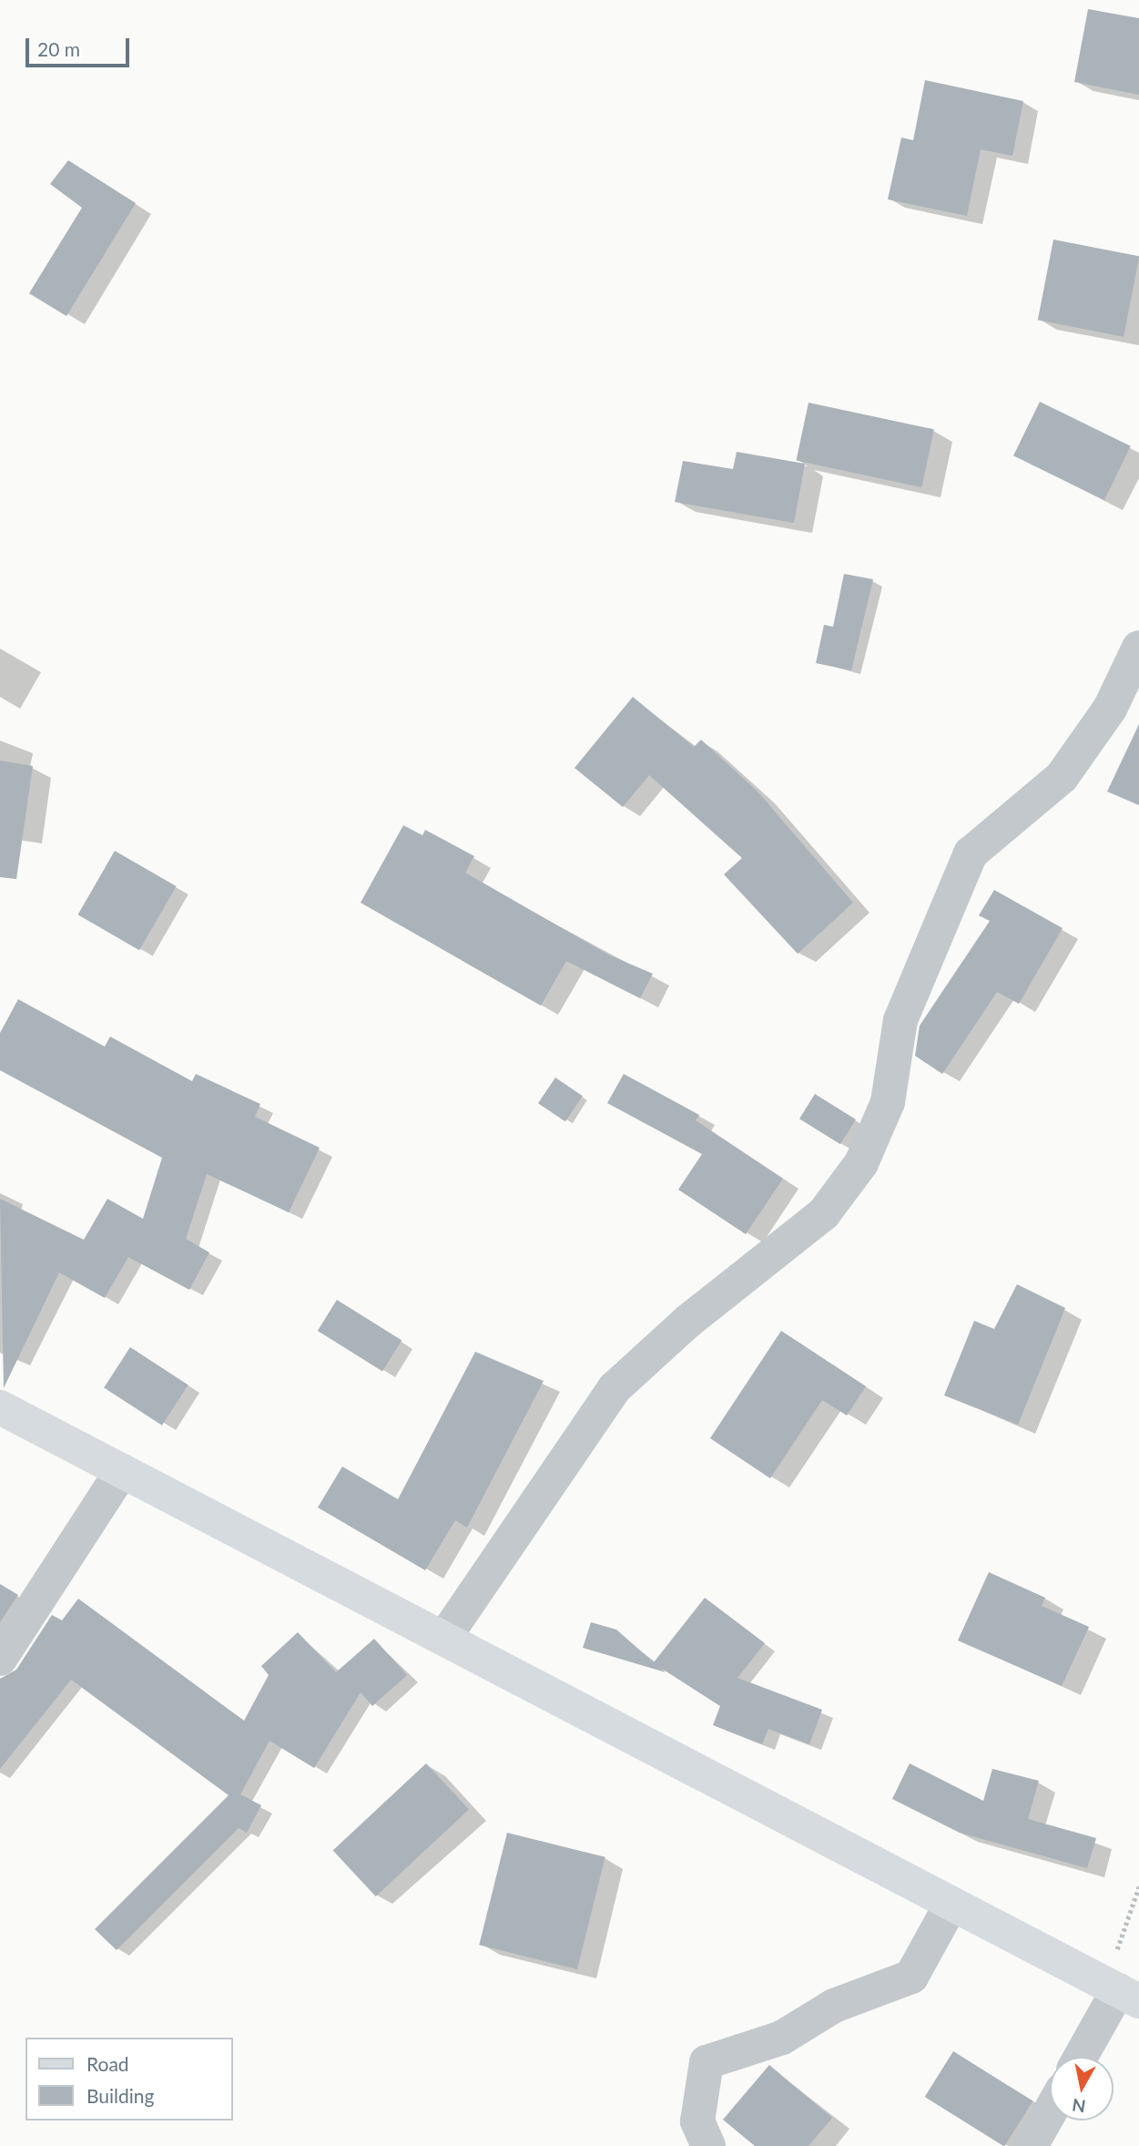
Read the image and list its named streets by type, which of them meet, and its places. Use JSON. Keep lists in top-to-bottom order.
{
  "legend": ["Road", "Building"],
  "scale_bar": "20 m",
  "north": "bottom"
}
